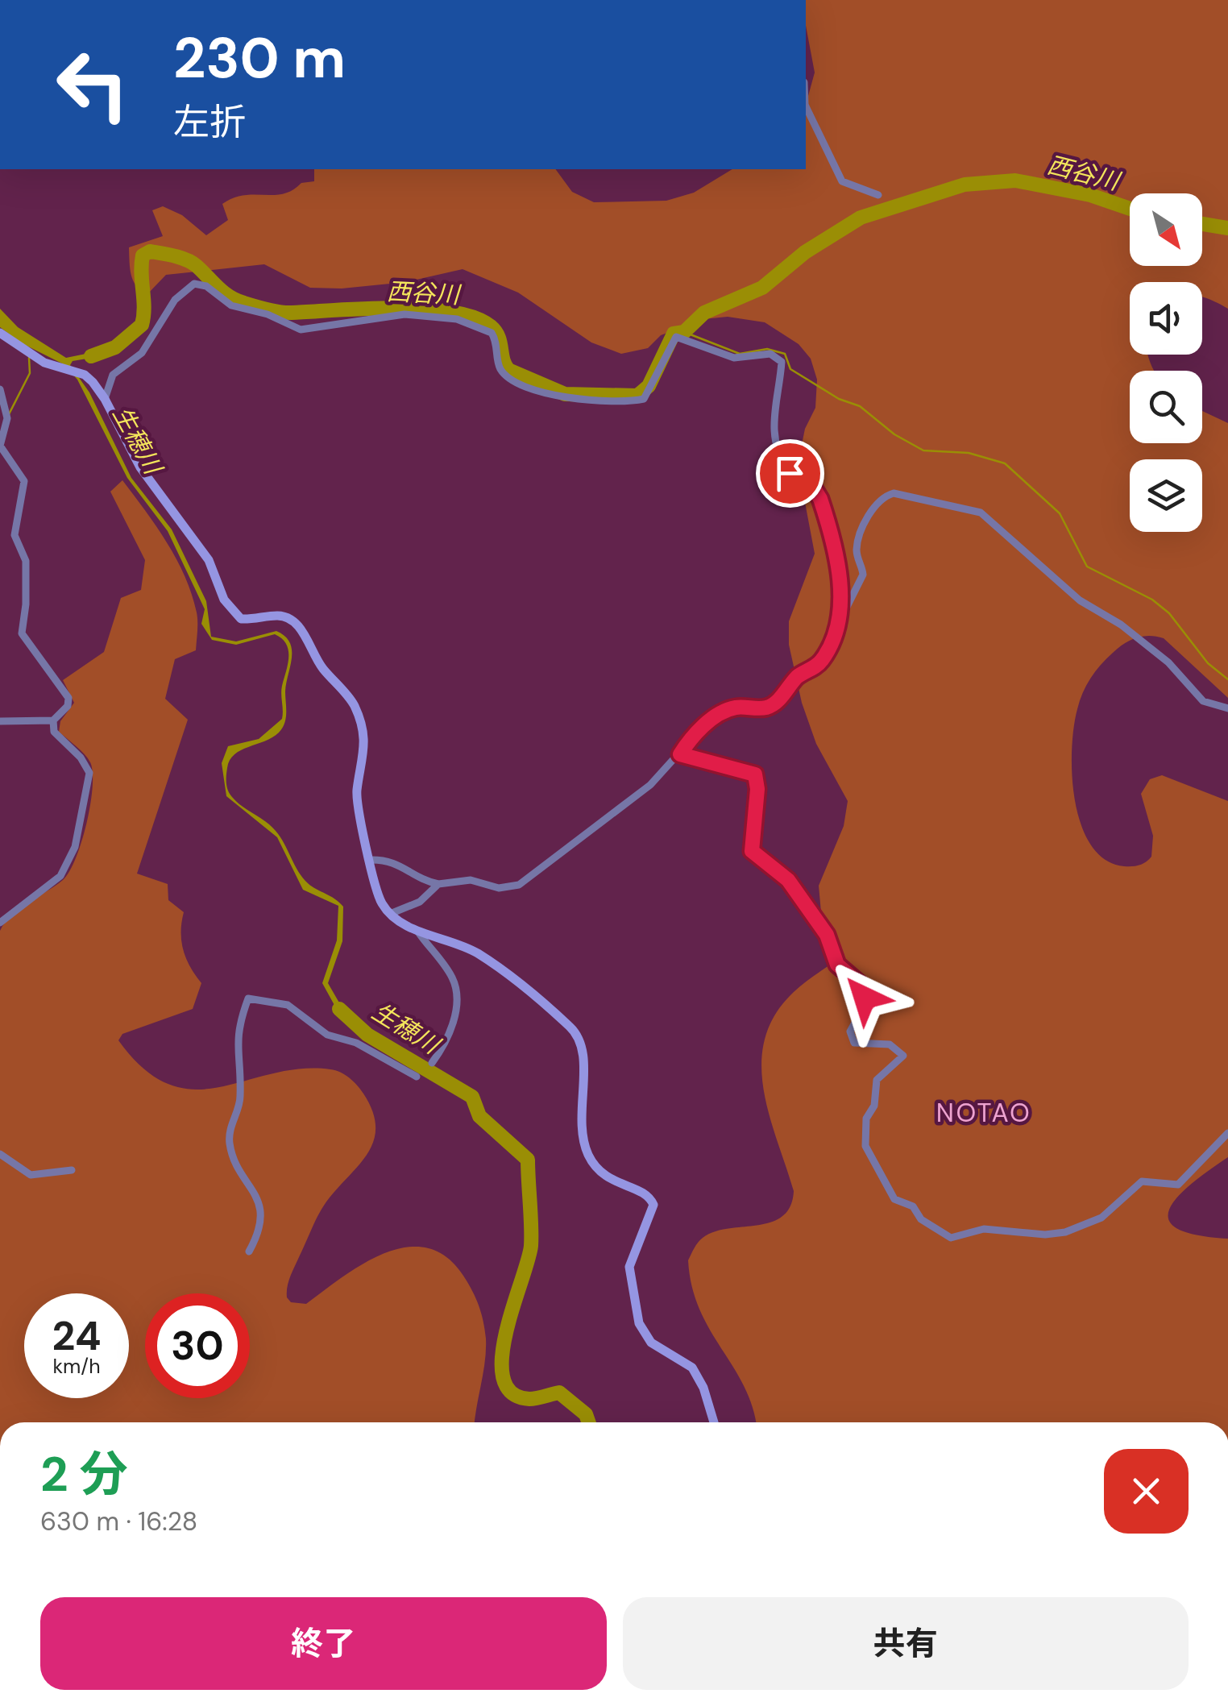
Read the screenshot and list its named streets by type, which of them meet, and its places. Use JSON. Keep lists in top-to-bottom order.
{
  "districts": ["NOTAO"],
  "water": ["西谷川", "生穂川"],
  "north": "bottom right",
  "page": {
    "turn": ["230 m", "左折"],
    "speed": "24 km/h",
    "limit": "30",
    "heading": ["2 分", "630 m · 16:28"],
    "buttons": ["終了", "共有"]
  }
}
